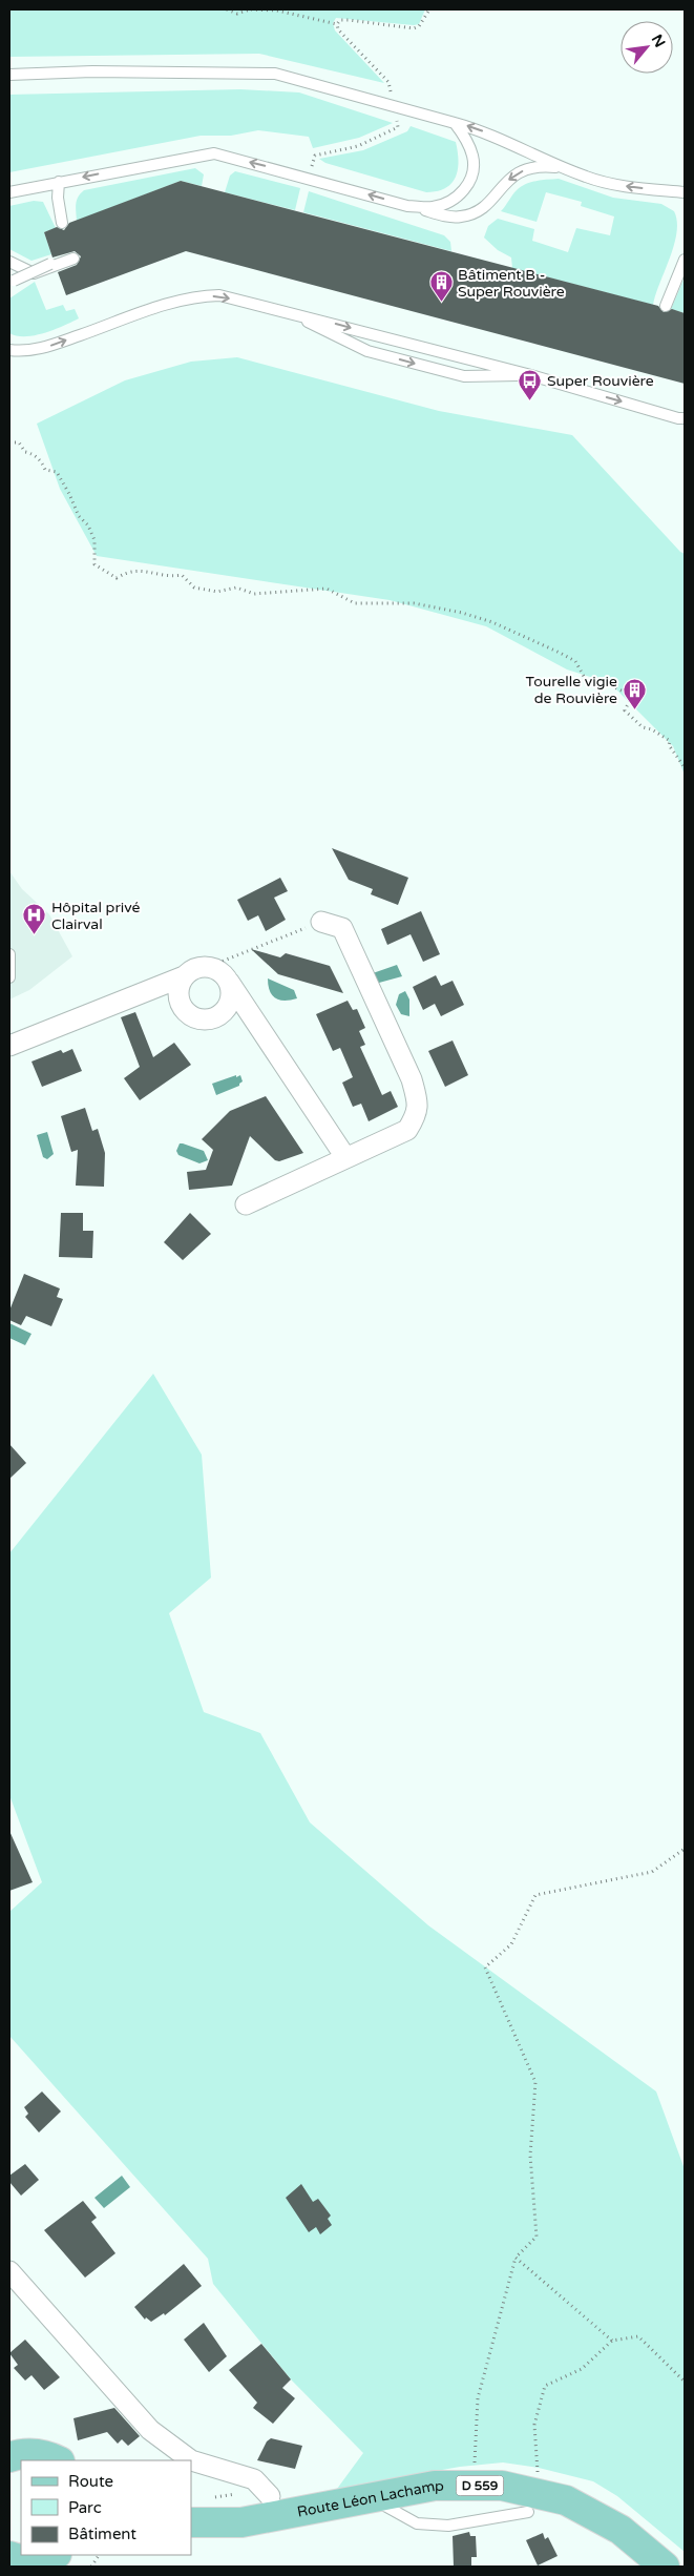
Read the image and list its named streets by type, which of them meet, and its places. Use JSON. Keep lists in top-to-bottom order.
{
  "streets": {
    "main road": ["D 559", "Route Léon Lachamp"]
  },
  "places": {
    "building": ["Bâtiment B - Super Rouvière", "Tourelle vigie de Rouvière"],
    "bus stop": ["Super Rouvière"],
    "hospital": ["Hôpital privé Clairval"]
  },
  "legend": ["Route", "Parc", "Bâtiment"],
  "north": "top right"
}
